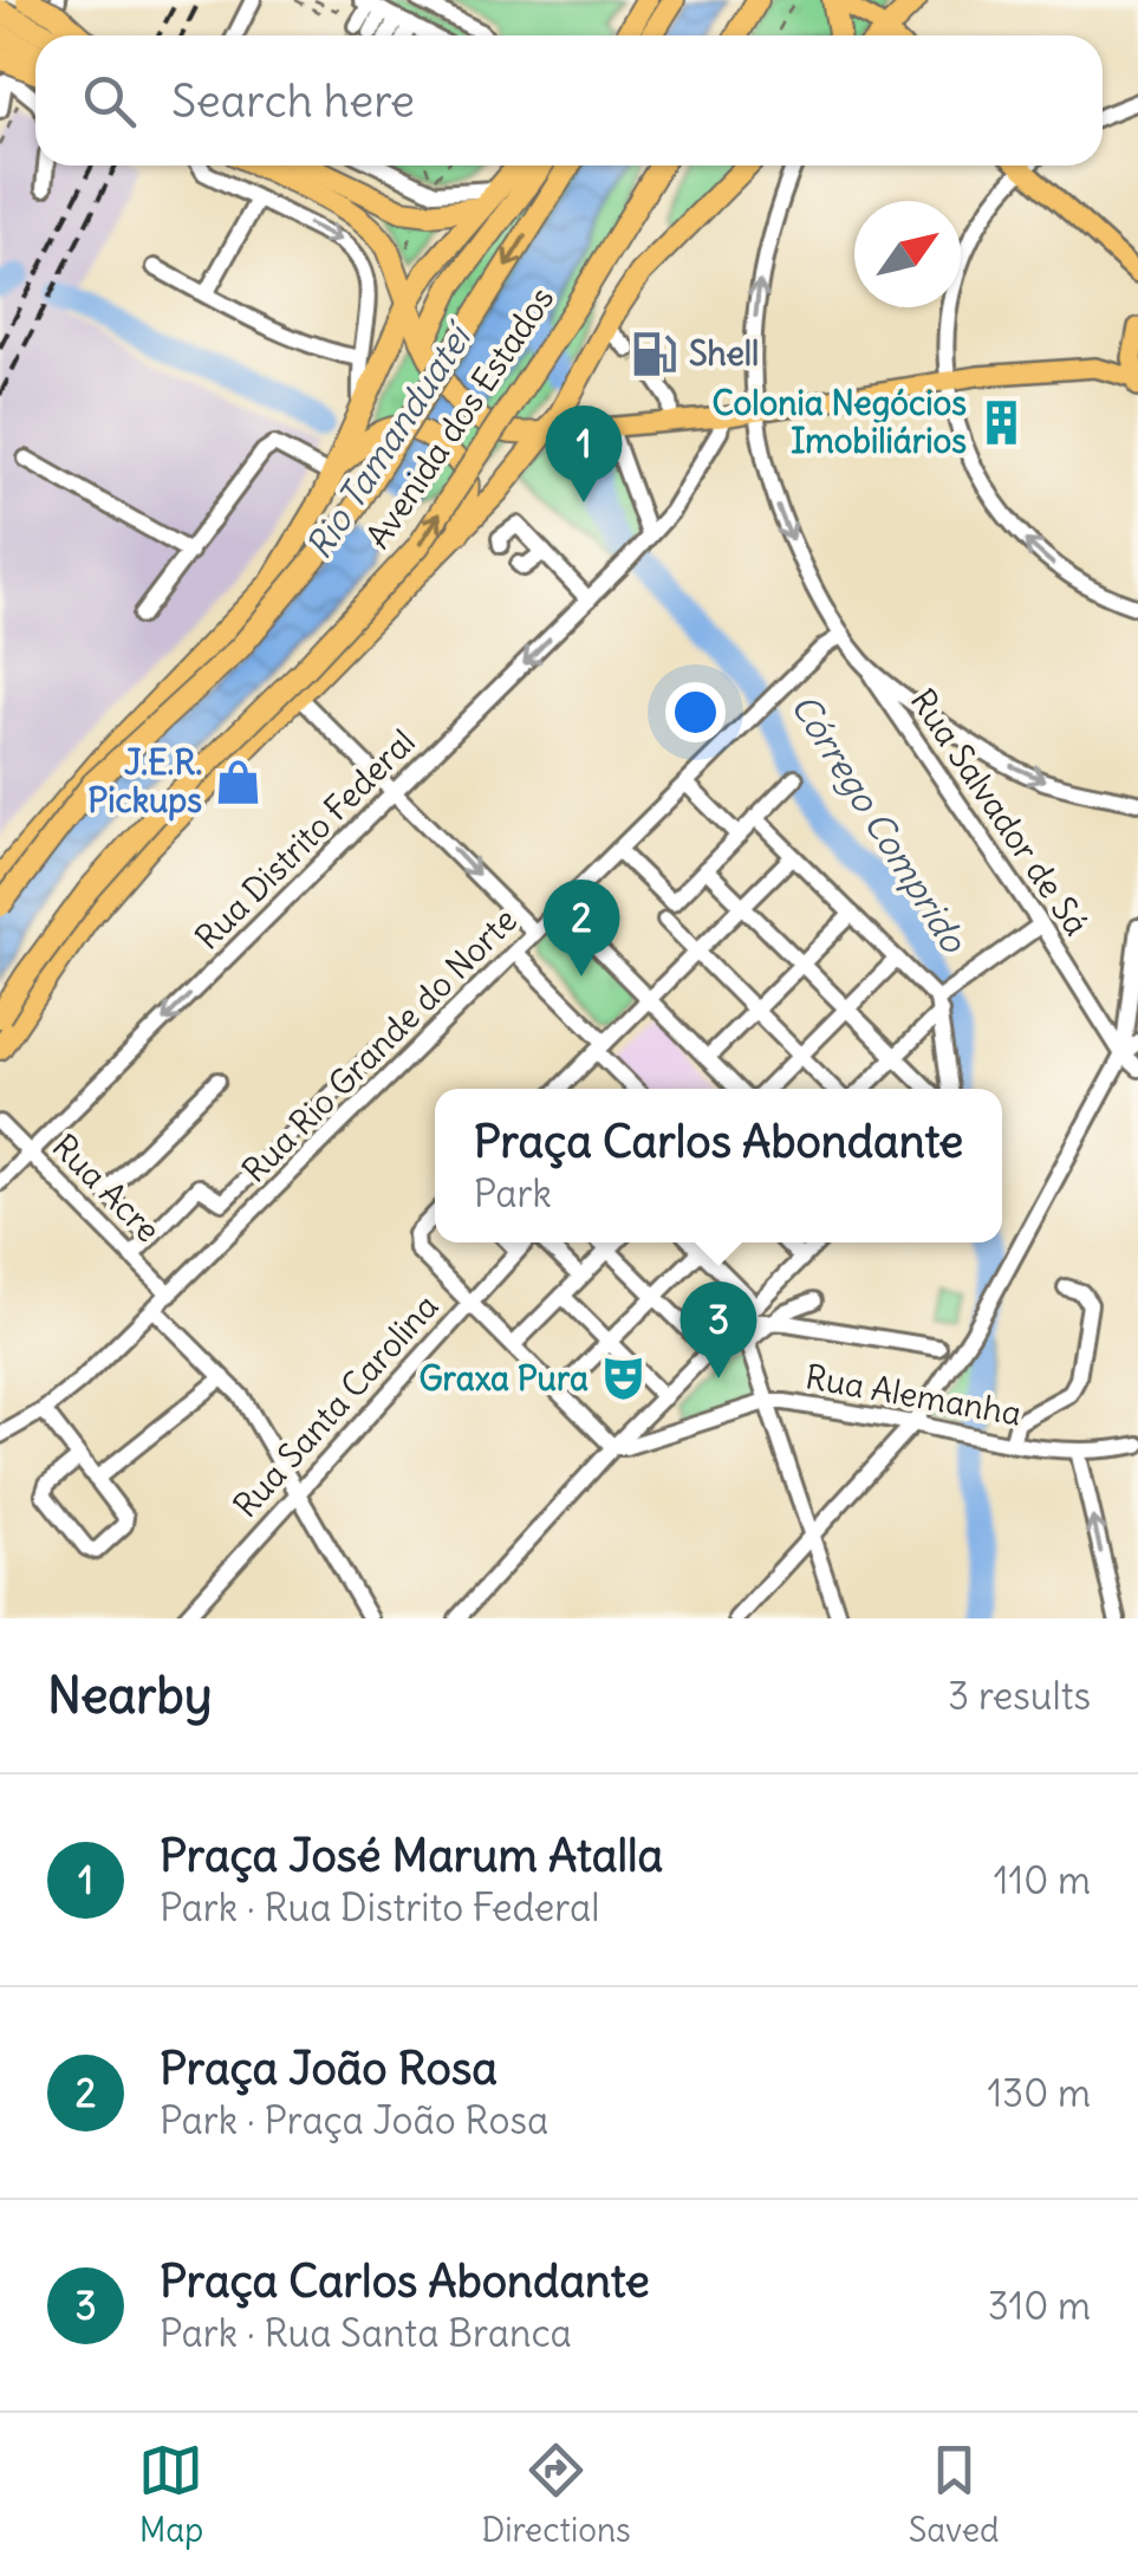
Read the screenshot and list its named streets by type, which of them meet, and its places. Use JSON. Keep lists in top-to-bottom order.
{
  "streets": {
    "highway": ["Avenida dos Estados"],
    "street": [
      "Rua Salvador de Sá",
      "Rua Distrito Federal",
      "Rua Rio Grande do Norte",
      "Rua Acre",
      "Rua Alemanha",
      "Rua Santa Carolina"
    ]
  },
  "crossings": [
    ["Rua Salvador de Sá", "Rua Rio Grande do Norte"],
    ["Rua Distrito Federal", "Rua Acre"],
    ["Rua Rio Grande do Norte", "Rua Acre"]
  ],
  "one_way": ["Rua Distrito Federal"],
  "water": ["Rio Tamanduateí", "Córrego Comprido"],
  "places": {
    "fuel station": ["Shell"],
    "building": ["Colonia Negócios Imobiliários"],
    "shop": ["J.E.R. Pickups"],
    "theatre": ["Graxa Pura"]
  },
  "north": "top right",
  "page": {
    "search": "Search here",
    "pins": ["1", "2", "3"],
    "popup": ["Praça Carlos Abondante", "Park"],
    "heading": ["Nearby", "3 results"],
    "list": [
      {
        "mark": "1",
        "name": "Praça José Marum Atalla",
        "note": "Park · Rua Distrito Federal",
        "value": "110 m"
      },
      {
        "mark": "2",
        "name": "Praça João Rosa",
        "note": "Park · Praça João Rosa",
        "value": "130 m"
      },
      {
        "mark": "3",
        "name": "Praça Carlos Abondante",
        "note": "Park · Rua Santa Branca",
        "value": "310 m"
      }
    ],
    "nav": ["Map", "Directions", "Saved"]
  }
}
